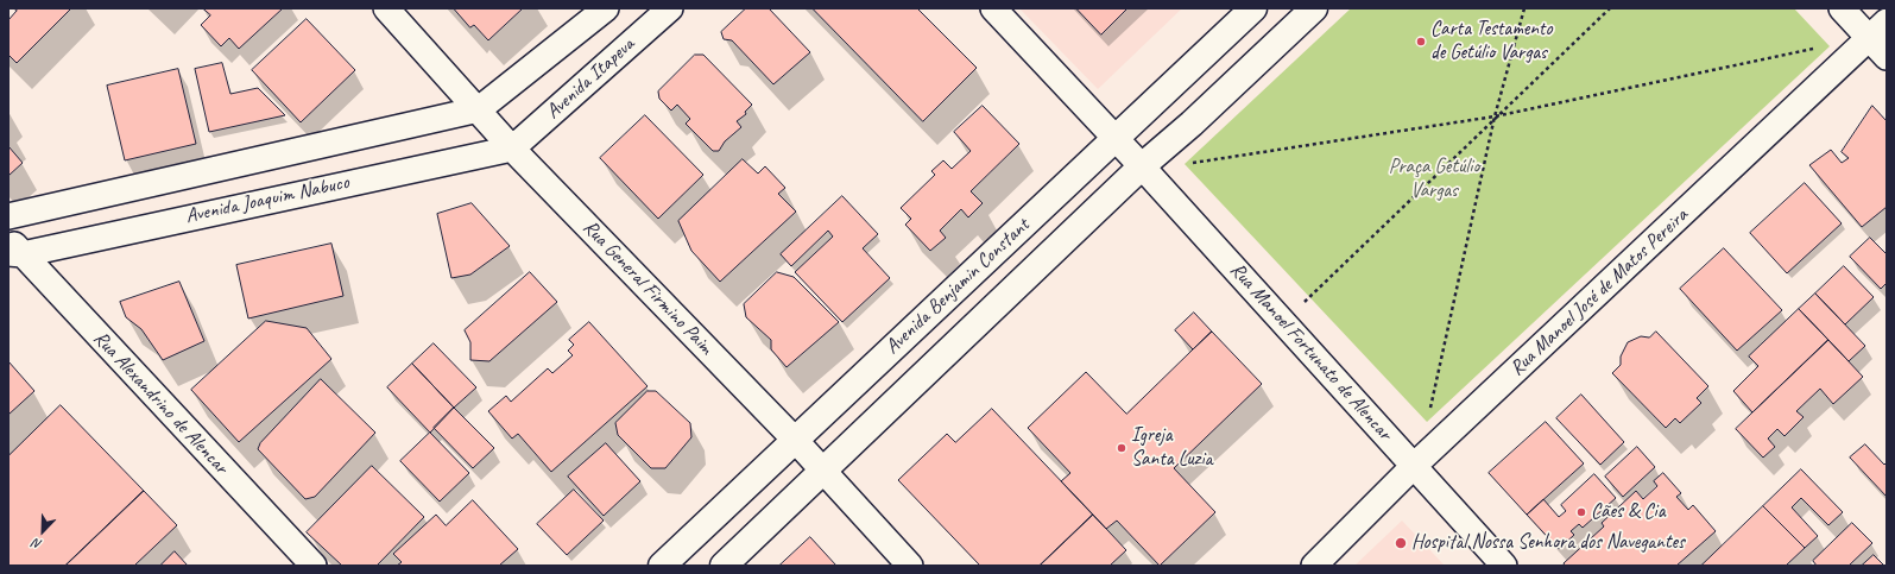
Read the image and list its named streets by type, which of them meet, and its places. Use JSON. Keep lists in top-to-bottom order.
{
  "streets": {
    "main road": ["Avenida Benjamin Constant"],
    "street": [
      "Avenida Itapeva",
      "Avenida Joaquim Nabuco",
      "Rua General Firmino Paim",
      "Rua Manoel José de Matos Pereira",
      "Rua Manoel Fortunato de Alencar",
      "Rua Alexandrino de Alencar"
    ]
  },
  "crossings": [
    ["Avenida Itapeva", "Avenida Joaquim Nabuco"],
    ["Avenida Itapeva", "Rua General Firmino Paim"],
    ["Avenida Joaquim Nabuco", "Rua General Firmino Paim"],
    ["Avenida Joaquim Nabuco", "Rua Alexandrino de Alencar"],
    ["Avenida Benjamin Constant", "Rua General Firmino Paim"],
    ["Avenida Benjamin Constant", "Rua Manoel Fortunato de Alencar"],
    ["Rua Manoel José de Matos Pereira", "Rua Manoel Fortunato de Alencar"]
  ],
  "parks": ["Praça Getúlio Vargas"],
  "places": [
    "Carta Testamento de Getúlio Vargas",
    "Igreja Santa Luzia",
    "Cães & Cia",
    "Hospital Nossa Senhora dos Navegantes"
  ],
  "north": "bottom left"
}
